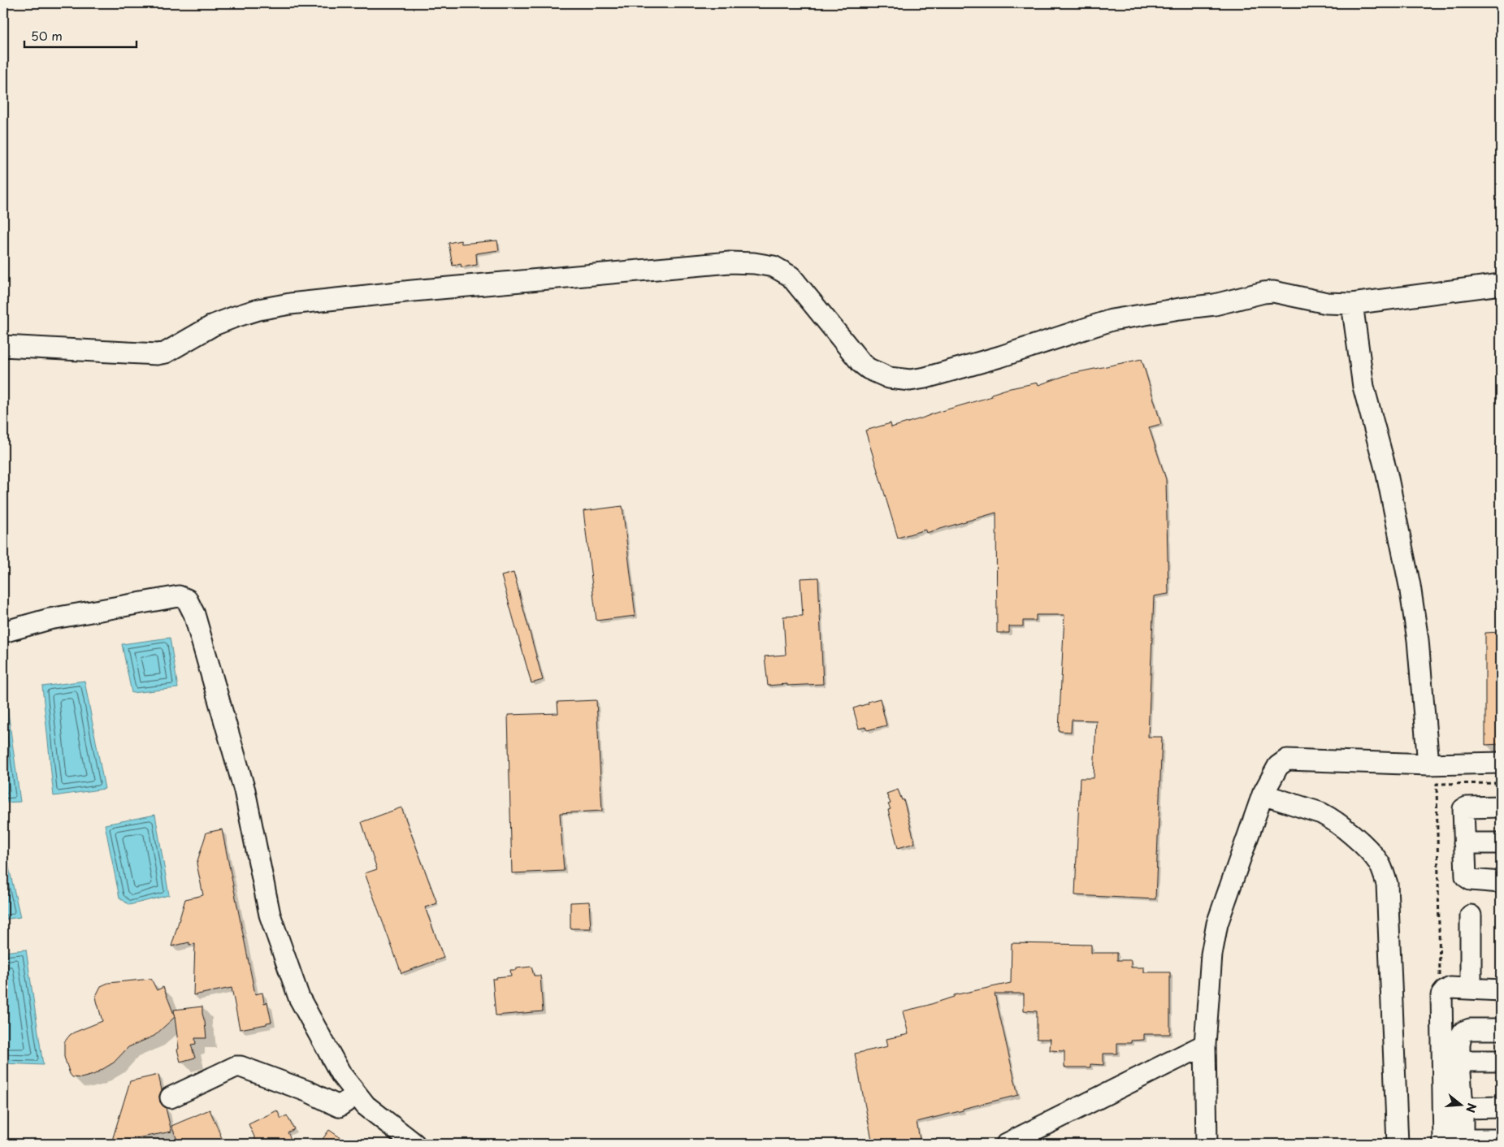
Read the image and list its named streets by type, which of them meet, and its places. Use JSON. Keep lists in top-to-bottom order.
{
  "scale_bar": "50 m",
  "north": "right"
}
